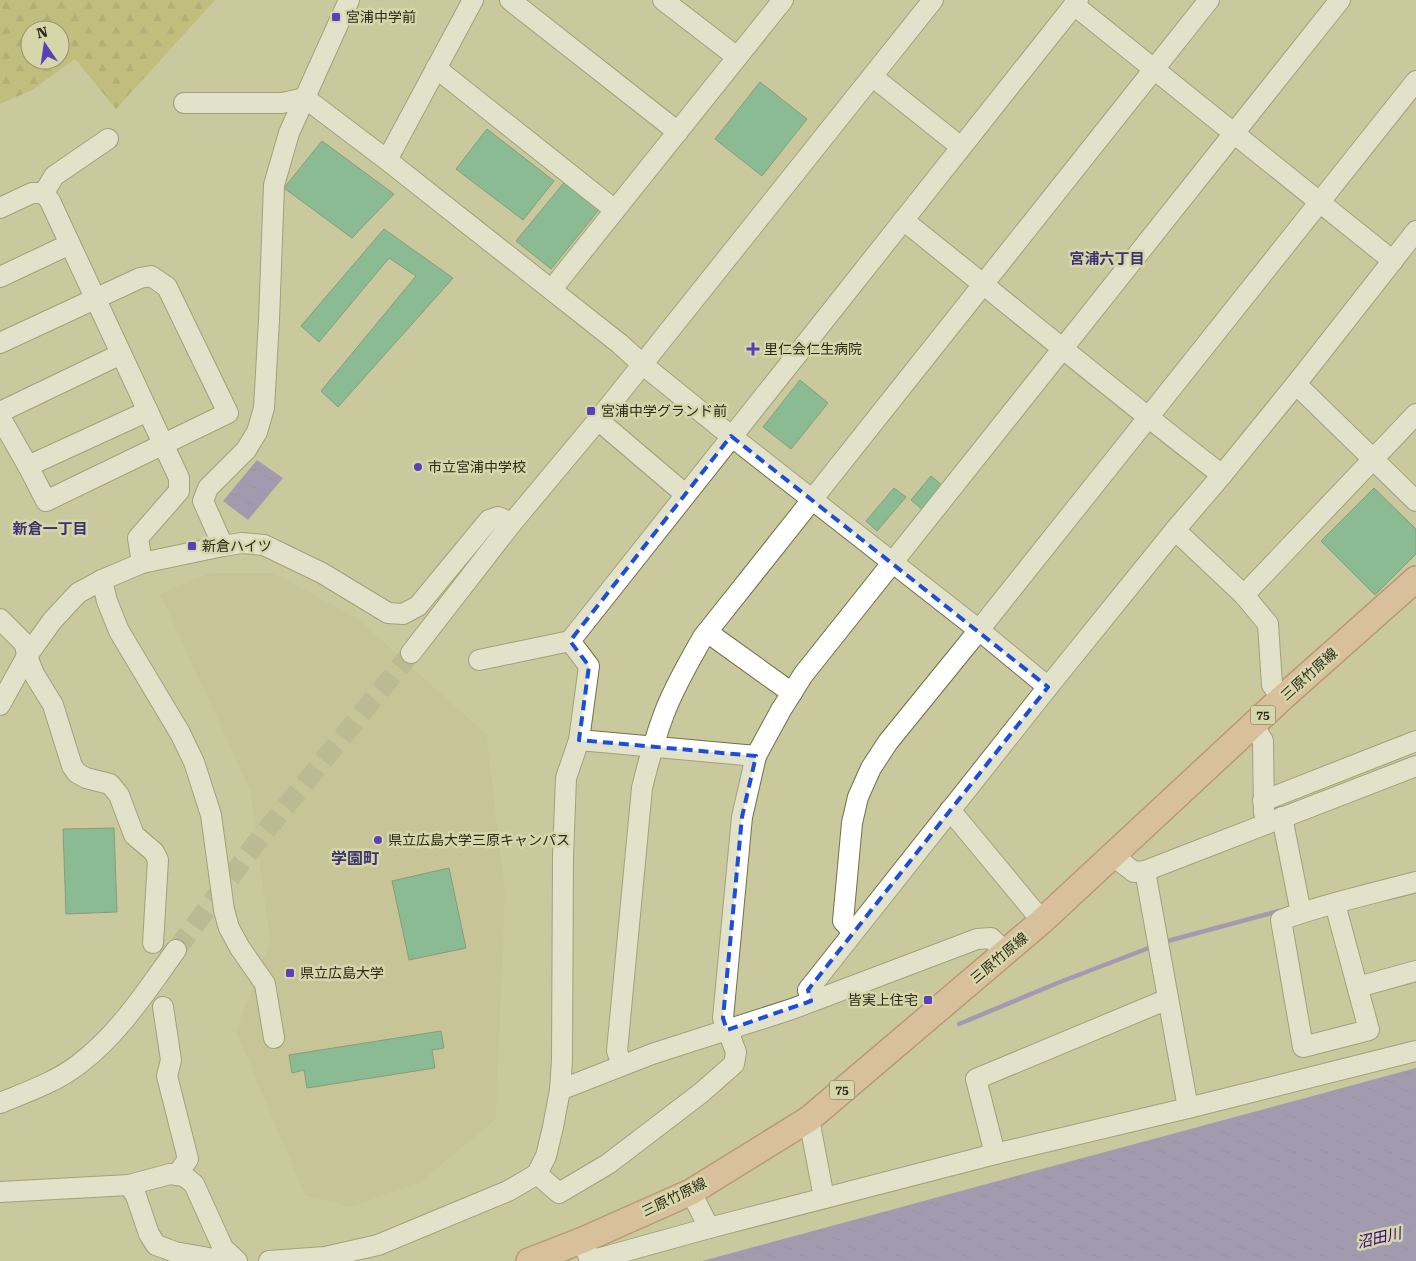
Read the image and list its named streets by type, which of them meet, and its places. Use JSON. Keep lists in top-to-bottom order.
{
  "streets": {
    "main road": ["三原竹原線", "75"]
  },
  "districts": ["宮浦六丁目", "新倉一丁目", "学園町"],
  "water": ["沼田川"],
  "places": {
    "transit": [
      "宮浦中学前",
      "宮浦中学グランド前",
      "新倉ハイツ",
      "県立広島大学",
      "皆実上住宅"
    ],
    "health": ["里仁会仁生病院"],
    "other": ["市立宮浦中学校", "県立広島大学三原キャンパス"]
  },
  "north": "top"
}
